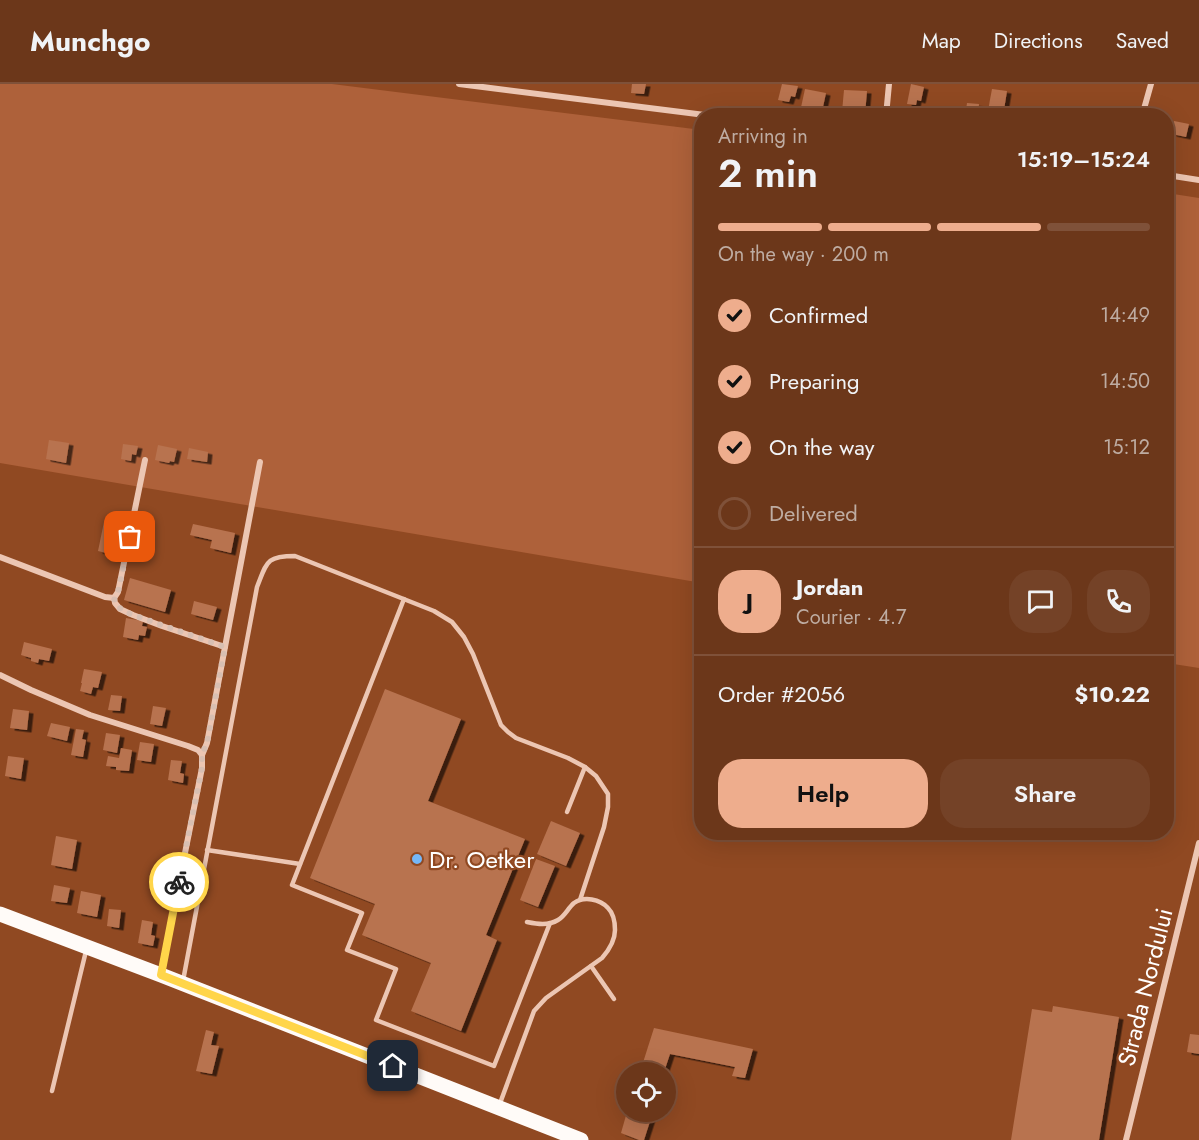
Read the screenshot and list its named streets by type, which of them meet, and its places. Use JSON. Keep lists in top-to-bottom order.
{
  "streets": {
    "street": ["Strada Nordului"]
  },
  "places": ["Dr. Oetker"],
  "page": {
    "header": "Munchgo",
    "nav": ["Map", "Directions", "Saved"],
    "heading": ["2 min", "Arriving in", "15:19–15:24"],
    "panel": [
      "Jordan",
      "Courier · 4.7",
      "Order #2056",
      "$10.22"
    ],
    "bar": "On the way · 200 m",
    "list": [
      ["Confirmed", "14:49"],
      ["Preparing", "14:50"],
      ["On the way", "15:12"],
      "Delivered"
    ],
    "round": "J",
    "buttons": ["Help", "Share"]
  }
}
